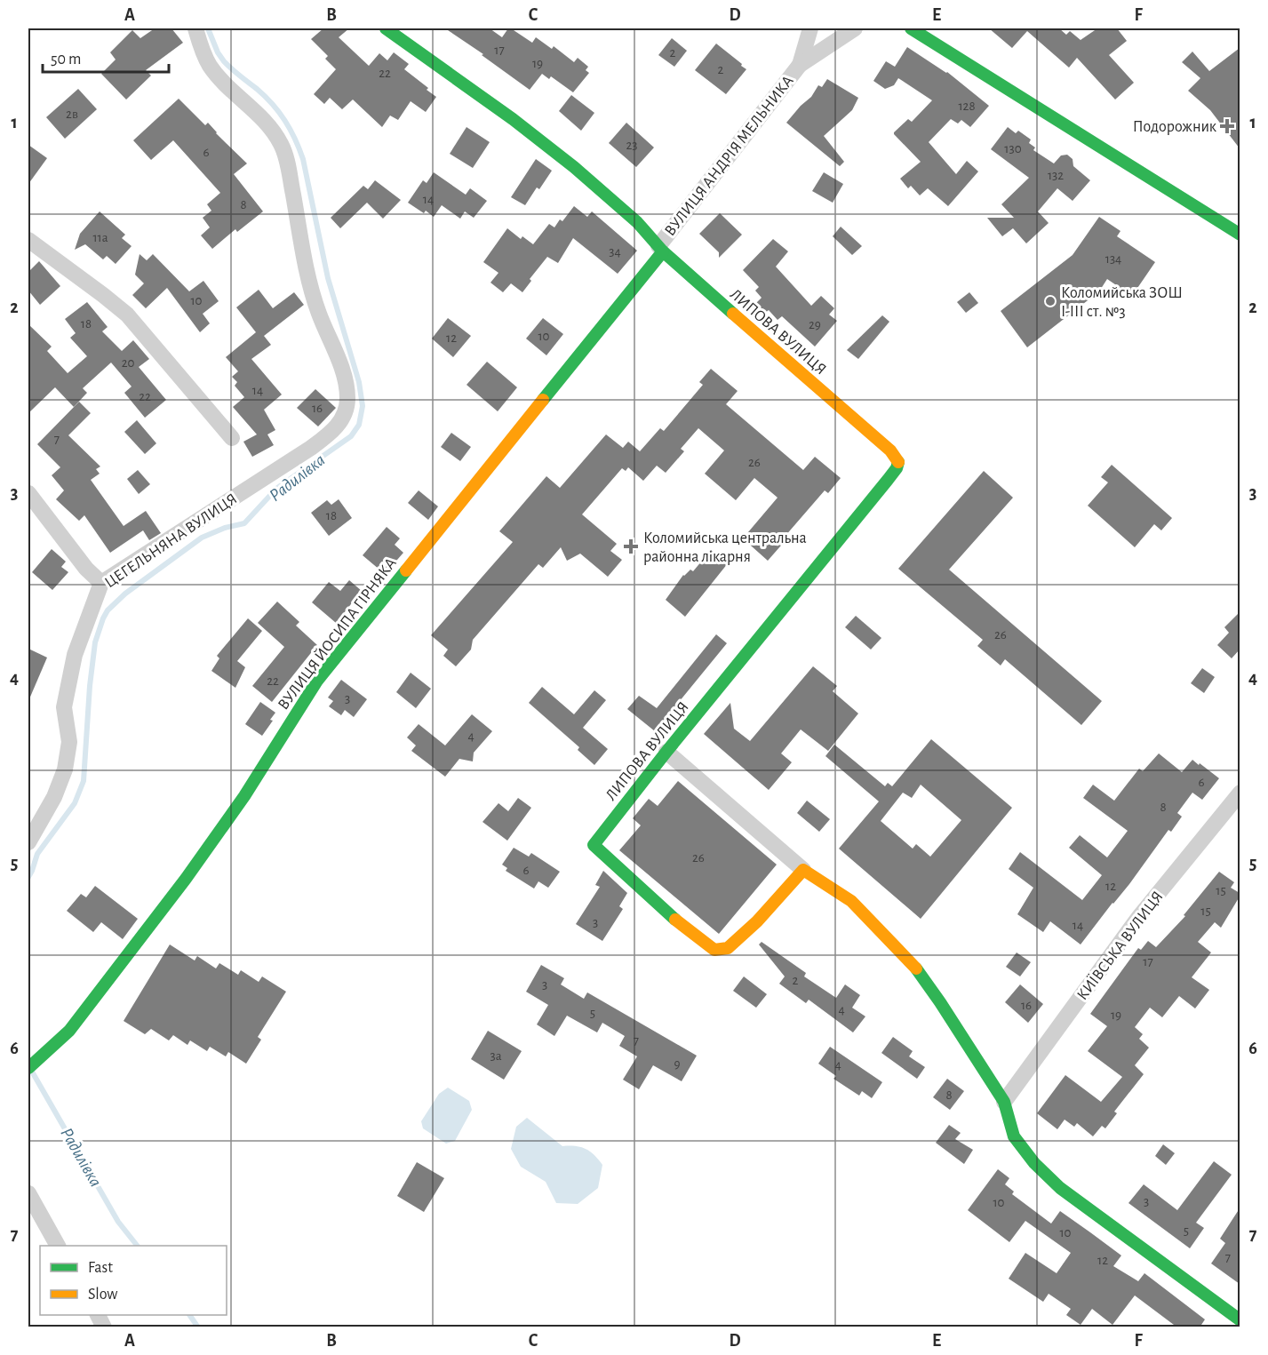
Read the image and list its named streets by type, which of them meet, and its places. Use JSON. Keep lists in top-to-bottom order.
{
  "streets": {
    "street": [
      "ВУЛИЦЯ АНДРІЯ МЕЛЬНИКА",
      "ЛИПОВА ВУЛИЦЯ",
      "ЦЕГЕЛЬНЯНА ВУЛИЦЯ",
      "ВУЛИЦЯ ЙОСИПА ГІРНЯКА",
      "КИЇВСЬКА ВУЛИЦЯ"
    ]
  },
  "crossings": [
    ["ВУЛИЦЯ АНДРІЯ МЕЛЬНИКА", "ЛИПОВА ВУЛИЦЯ"],
    ["ВУЛИЦЯ АНДРІЯ МЕЛЬНИКА", "ВУЛИЦЯ ЙОСИПА ГІРНЯКА"],
    ["ЛИПОВА ВУЛИЦЯ", "ВУЛИЦЯ ЙОСИПА ГІРНЯКА"]
  ],
  "water": ["Радилівка"],
  "places": {
    "health": ["Подорожник", "Коломийська центральна районна лікарня"],
    "other": ["Коломийська ЗОШ І-ІІІ ст. №3"]
  },
  "house_numbers": [
    "17",
    "2",
    "19",
    "2",
    "22",
    "128",
    "2в",
    "23",
    "130",
    "6",
    "132",
    "14",
    "8",
    "11а",
    "34",
    "134",
    "10",
    "18",
    "29",
    "10",
    "12",
    "20",
    "14",
    "22",
    "16",
    "7",
    "26",
    "18",
    "26",
    "22",
    "3",
    "4",
    "6",
    "8",
    "26",
    "6",
    "12",
    "15",
    "15",
    "3",
    "14",
    "17",
    "2",
    "3",
    "16",
    "4",
    "5",
    "19",
    "7",
    "3а",
    "9",
    "4",
    "8",
    "3",
    "10",
    "5",
    "10",
    "7",
    "12"
  ],
  "legend": ["Fast", "Slow"],
  "scale_bar": "50 m",
  "grid": {
    "columns": [
      "A",
      "B",
      "C",
      "D",
      "E",
      "F"
    ],
    "rows": [
      "1",
      "2",
      "3",
      "4",
      "5",
      "6",
      "7"
    ]
  }
}
